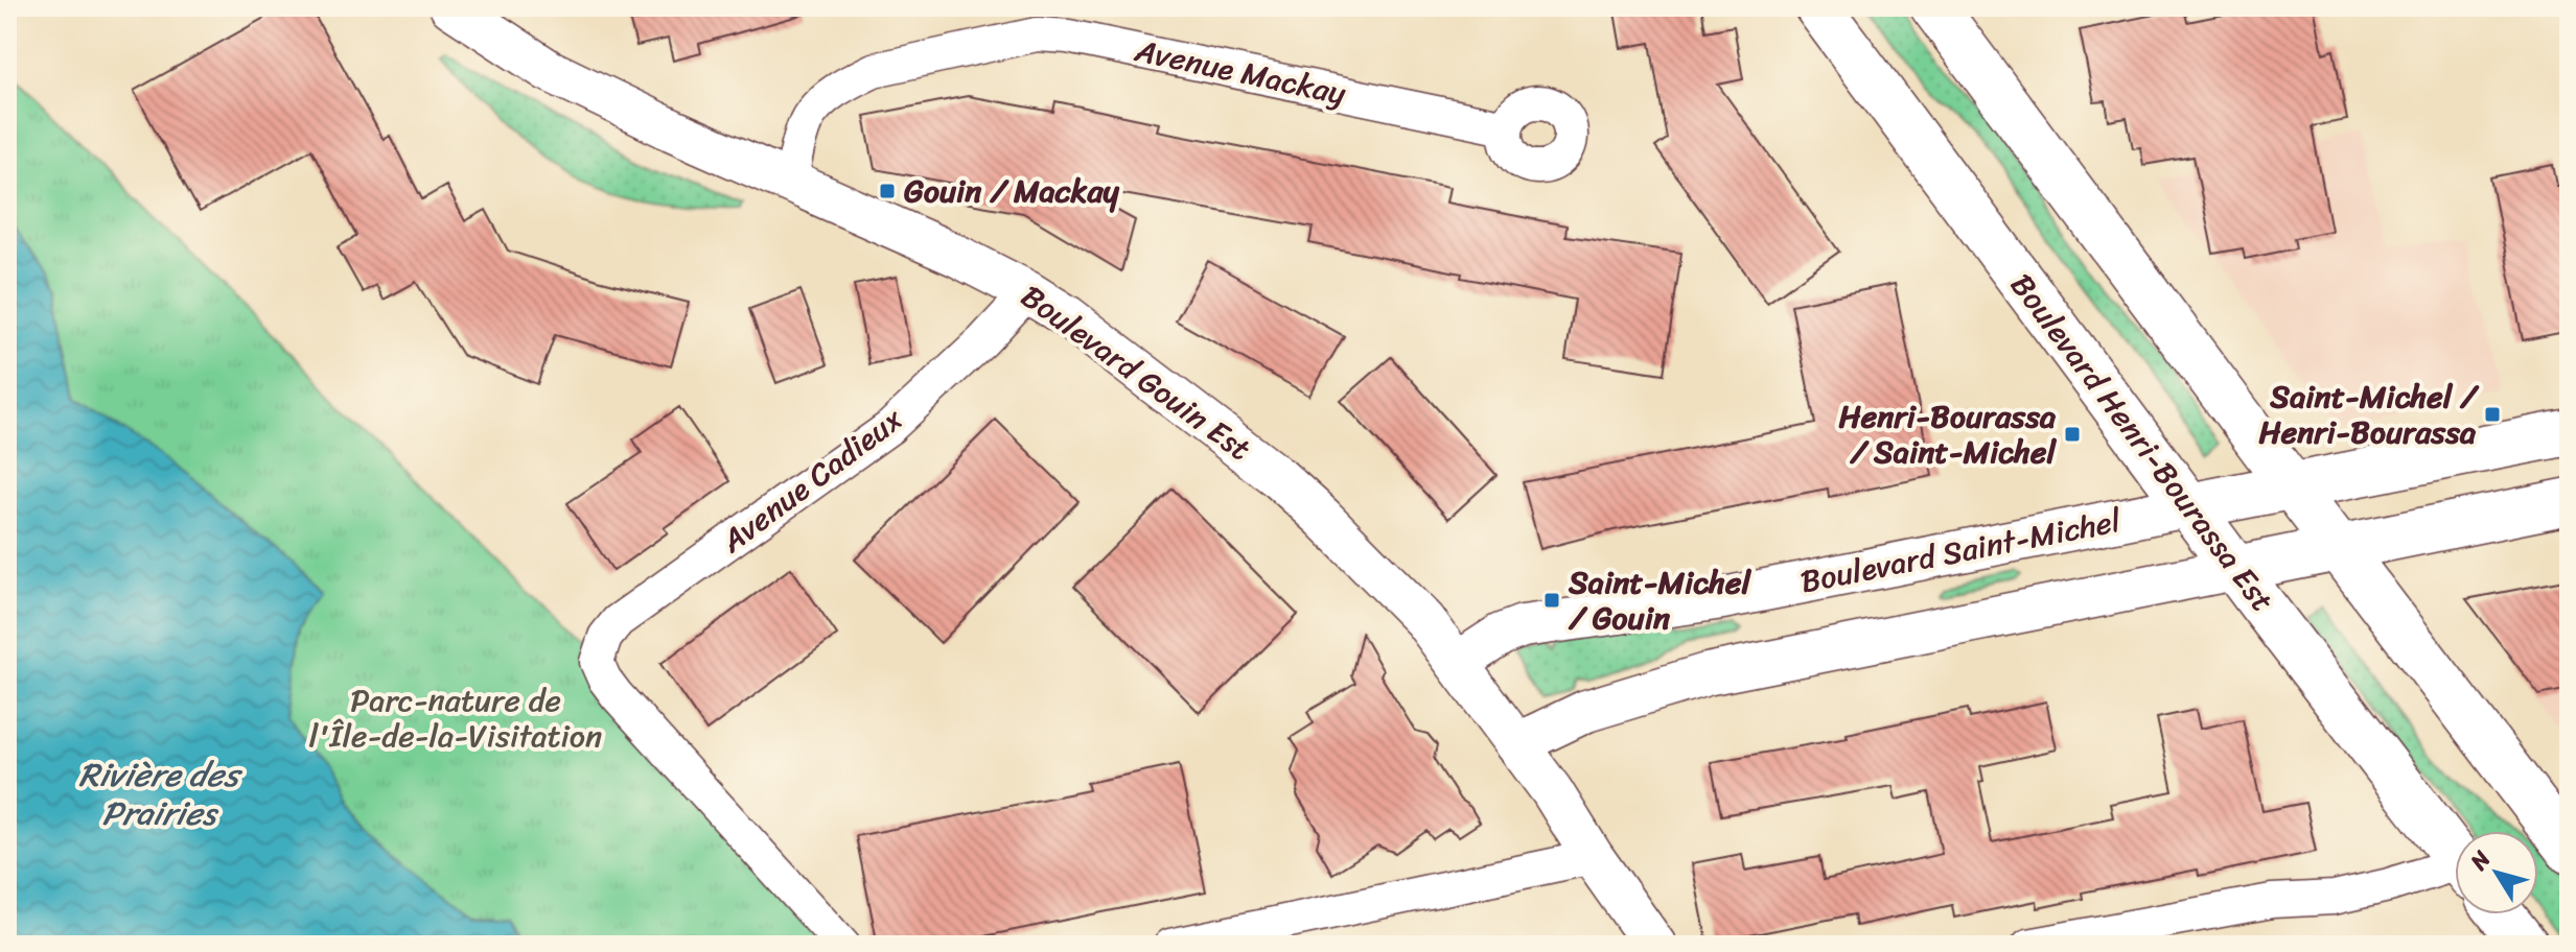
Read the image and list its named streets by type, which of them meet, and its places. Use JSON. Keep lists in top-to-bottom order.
{
  "streets": {
    "main road": ["Boulevard Henri-Bourassa Est", "Boulevard Saint-Michel"],
    "street": ["Avenue Mackay", "Boulevard Gouin Est", "Avenue Cadieux"]
  },
  "crossings": [
    ["Avenue Mackay", "Boulevard Gouin Est"],
    ["Boulevard Gouin Est", "Avenue Cadieux"],
    ["Boulevard Gouin Est", "Boulevard Saint-Michel"],
    ["Boulevard Henri-Bourassa Est", "Boulevard Saint-Michel"]
  ],
  "water": ["Rivière des Prairies"],
  "parks": ["Parc-nature de l'Île-de-la-Visitation"],
  "places": {
    "transit": [
      "Gouin / Mackay",
      "Saint-Michel / Henri-Bourassa",
      "Henri-Bourassa / Saint-Michel",
      "Saint-Michel / Gouin"
    ]
  },
  "north": "top left"
}
